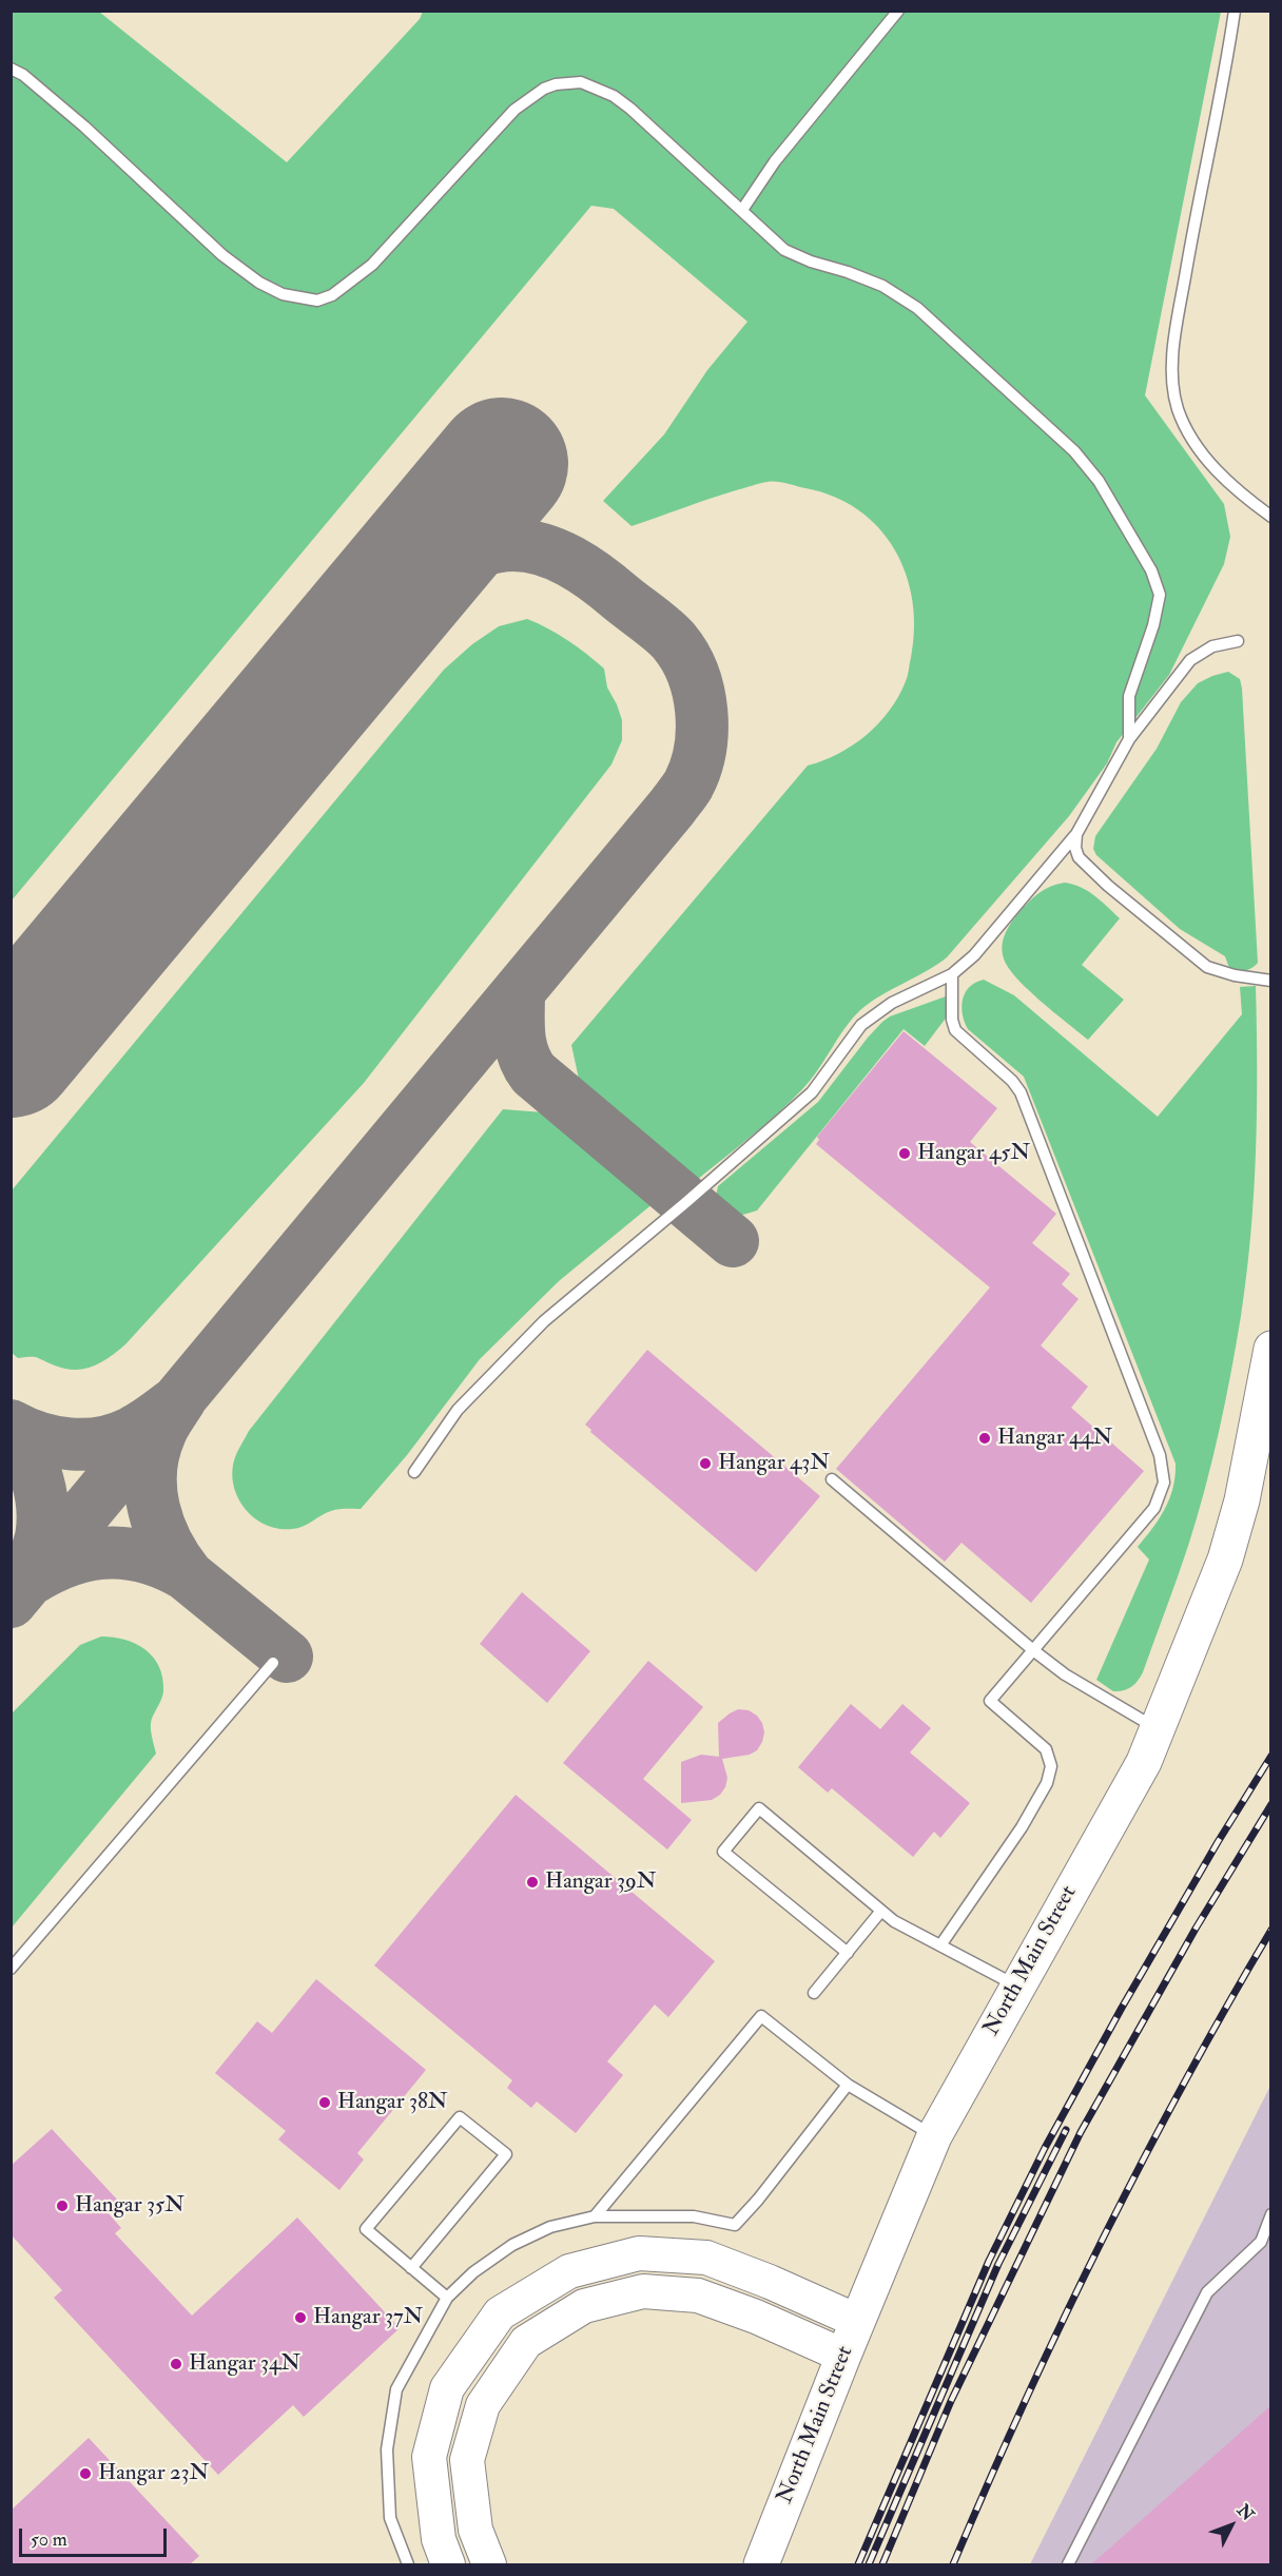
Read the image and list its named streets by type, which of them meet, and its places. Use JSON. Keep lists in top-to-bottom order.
{
  "streets": {
    "main road": ["North Main Street"]
  },
  "places": [
    "Hangar 45N",
    "Hangar 44N",
    "Hangar 43N",
    "Hangar 39N",
    "Hangar 38N",
    "Hangar 35N",
    "Hangar 37N",
    "Hangar 34N",
    "Hangar 23N"
  ],
  "scale_bar": "50 m",
  "north": "top right"
}
